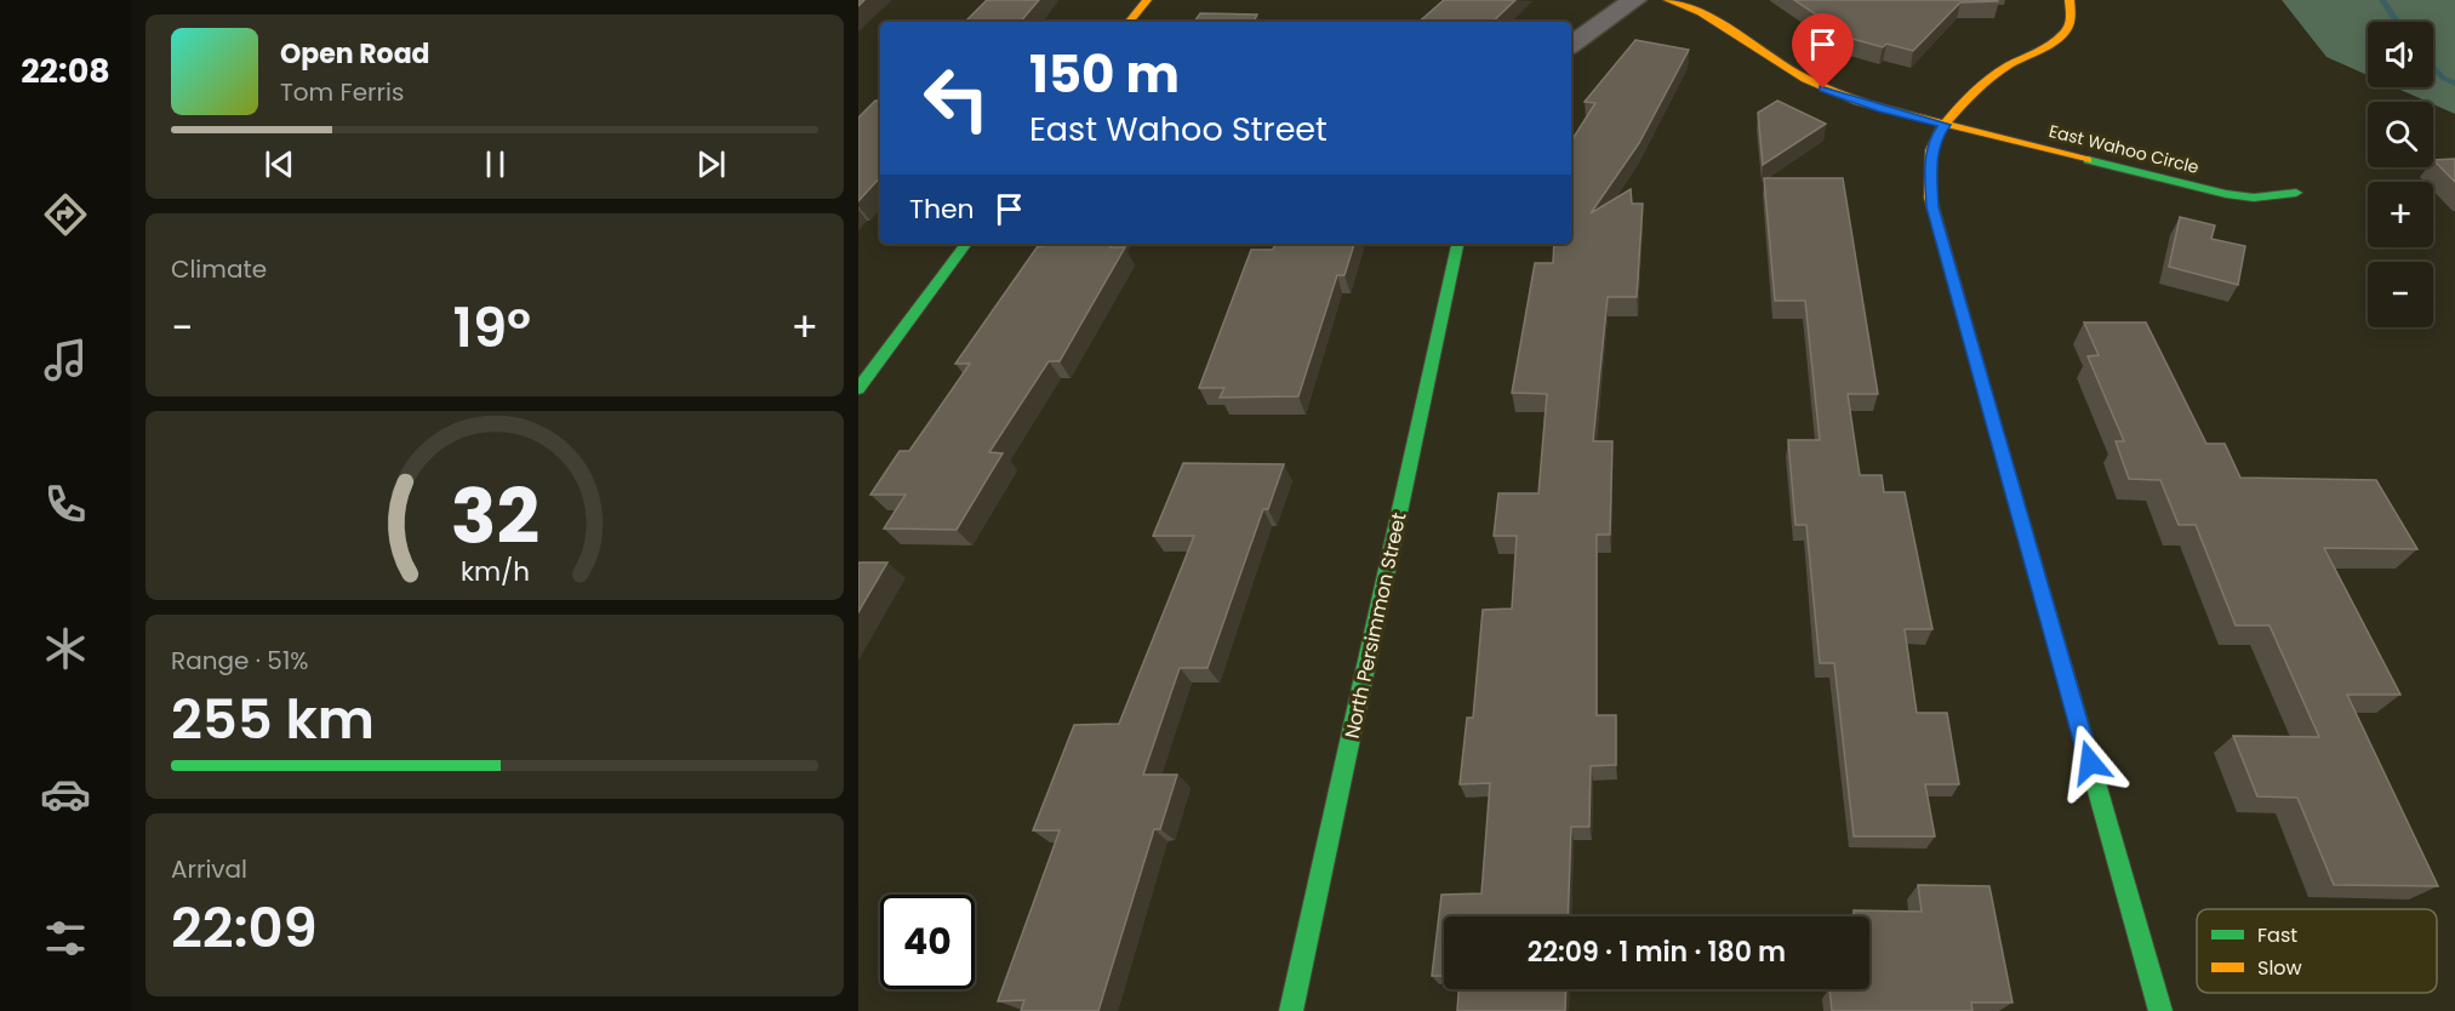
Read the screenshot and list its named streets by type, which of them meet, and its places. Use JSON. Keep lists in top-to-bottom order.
{
  "streets": {
    "street": ["East Wahoo Circle", "North Persimmon Street"]
  },
  "legend": ["Fast", "Slow"],
  "page": {
    "tabs": "22:08",
    "map_buttons": ["+", "−"],
    "turn": ["150 m", "East Wahoo Street"],
    "song": ["Open Road", "Tom Ferris"],
    "then": "Then",
    "tile": [
      "Climate",
      ["Range · 51%", "255 km"],
      ["Arrival", "22:09"]
    ],
    "heat": ["−", "19°", "+"],
    "limit": "40",
    "trip": "22:09 · 1 min · 180 m",
    "gauge": ["32", "km/h"]
  }
}
